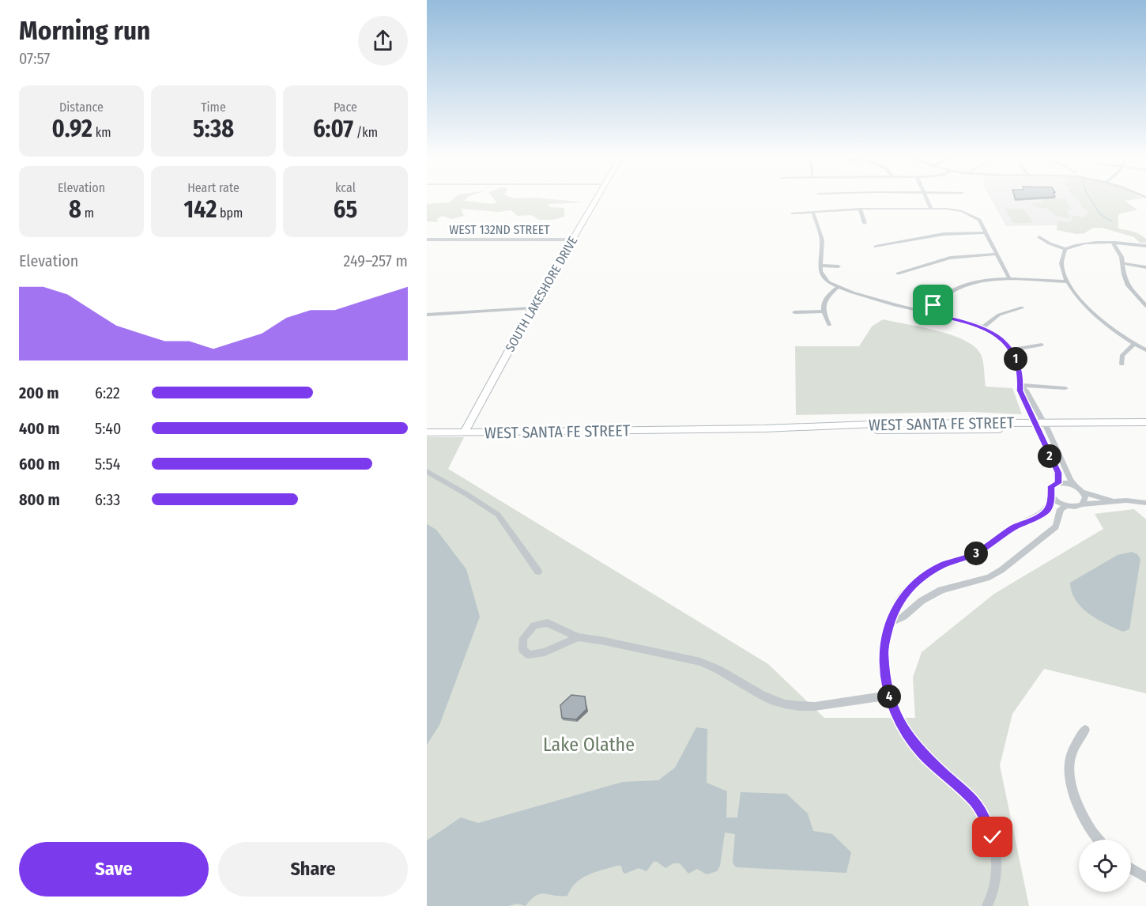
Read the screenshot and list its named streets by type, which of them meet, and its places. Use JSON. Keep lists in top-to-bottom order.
{
  "streets": {
    "street": ["WEST 132ND STREET", "SOUTH LAKESHORE DRIVE", "WEST SANTA FE STREET"]
  },
  "crossings": [
    ["WEST 132ND STREET", "SOUTH LAKESHORE DRIVE"],
    ["SOUTH LAKESHORE DRIVE", "WEST SANTA FE STREET"]
  ],
  "parks": ["Lake Olathe"],
  "page": {
    "heading": ["Morning run", "07:57"],
    "stats": [
      ["Distance", "0.92 km"],
      ["Time", "5:38"],
      ["Pace", "6:07 /km"],
      ["Elevation", "8 m"],
      ["Heart rate", "142 bpm"],
      ["kcal", "65"]
    ],
    "chart": ["Elevation", "249–257 m"],
    "pins": [
      "1",
      "2",
      "3",
      "4"
    ],
    "list": [
      {
        "name": "200 m",
        "note": "6:22"
      },
      {
        "name": "400 m",
        "note": "5:40"
      },
      {
        "name": "600 m",
        "note": "5:54"
      },
      {
        "name": "800 m",
        "note": "6:33"
      }
    ],
    "buttons": ["Save", "Share"]
  }
}
